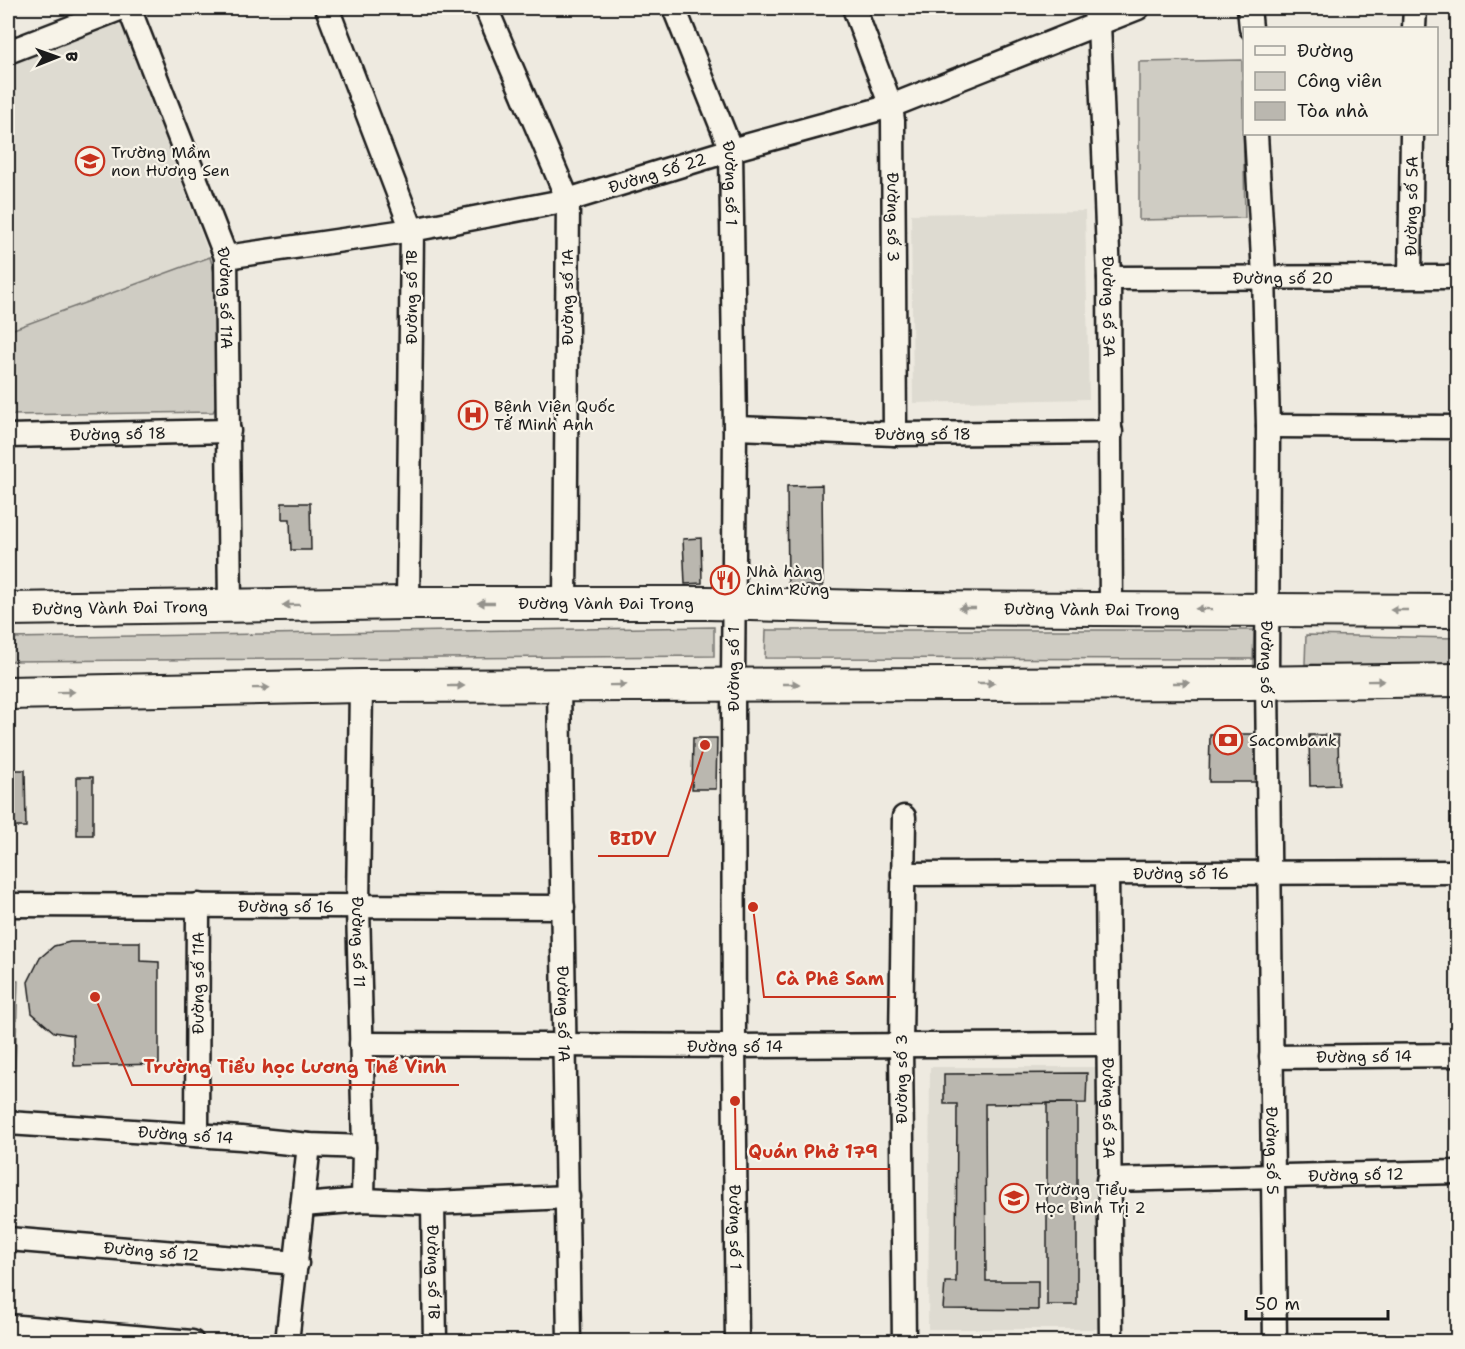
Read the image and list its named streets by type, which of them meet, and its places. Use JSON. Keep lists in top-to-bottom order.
{
  "streets": {
    "street": [
      "Đường Số 22",
      "Đường số 1",
      "Đường số 5A",
      "Đường số 3",
      "Đường số 20",
      "Đường số 1B",
      "Đường số 1A",
      "Đường số 11A",
      "Đường số 3A",
      "Đường số 18",
      "Đường Vành Đai Trong",
      "Đường số 5",
      "Đường số 16",
      "Đường số 11",
      "Đường số 14",
      "Đường số 12"
    ]
  },
  "crossings": [
    ["Đường Số 22", "Đường số 1"],
    ["Đường Số 22", "Đường số 3"],
    ["Đường Số 22", "Đường số 1B"],
    ["Đường Số 22", "Đường số 1A"],
    ["Đường Số 22", "Đường số 11A"],
    ["Đường Số 22", "Đường số 3A"],
    ["Đường số 1", "Đường số 18"],
    ["Đường số 1", "Đường Vành Đai Trong"],
    ["Đường số 1", "Đường số 14"],
    ["Đường số 5A", "Đường số 20"],
    ["Đường số 3", "Đường số 18"],
    ["Đường số 3", "Đường số 16"],
    ["Đường số 3", "Đường số 14"],
    ["Đường số 20", "Đường số 3A"],
    ["Đường số 20", "Đường số 5"],
    ["Đường số 1B", "Đường Vành Đai Trong"],
    ["Đường số 1A", "Đường Vành Đai Trong"],
    ["Đường số 1A", "Đường số 16"],
    ["Đường số 1A", "Đường số 14"],
    ["Đường số 11A", "Đường số 18"],
    ["Đường số 11A", "Đường Vành Đai Trong"],
    ["Đường số 11A", "Đường số 16"],
    ["Đường số 11A", "Đường số 14"],
    ["Đường số 3A", "Đường số 18"],
    ["Đường số 3A", "Đường Vành Đai Trong"],
    ["Đường số 3A", "Đường số 16"],
    ["Đường số 3A", "Đường số 14"],
    ["Đường số 3A", "Đường số 12"],
    ["Đường Vành Đai Trong", "Đường số 5"],
    ["Đường số 5", "Đường số 16"],
    ["Đường số 5", "Đường số 14"],
    ["Đường số 5", "Đường số 12"],
    ["Đường số 16", "Đường số 11"],
    ["Đường số 11", "Đường số 14"]
  ],
  "places": {
    "school or university": ["Trường Mầm non Hương Sen", "Trường Tiểu Học Bình Trị 2"],
    "hospital": ["Bệnh Viện Quốc Tế Minh Anh"],
    "restaurant": ["Nhà hàng Chim Rừng"],
    "bank": ["Sacombank"],
    "other": [
      "BIDV",
      "Cà Phê Sam",
      "Trường Tiểu học Lương Thế Vinh",
      "Quán Phở 179"
    ]
  },
  "legend": ["Đường", "Công viên", "Tòa nhà"],
  "scale_bar": "50 m",
  "north": "right"
}
